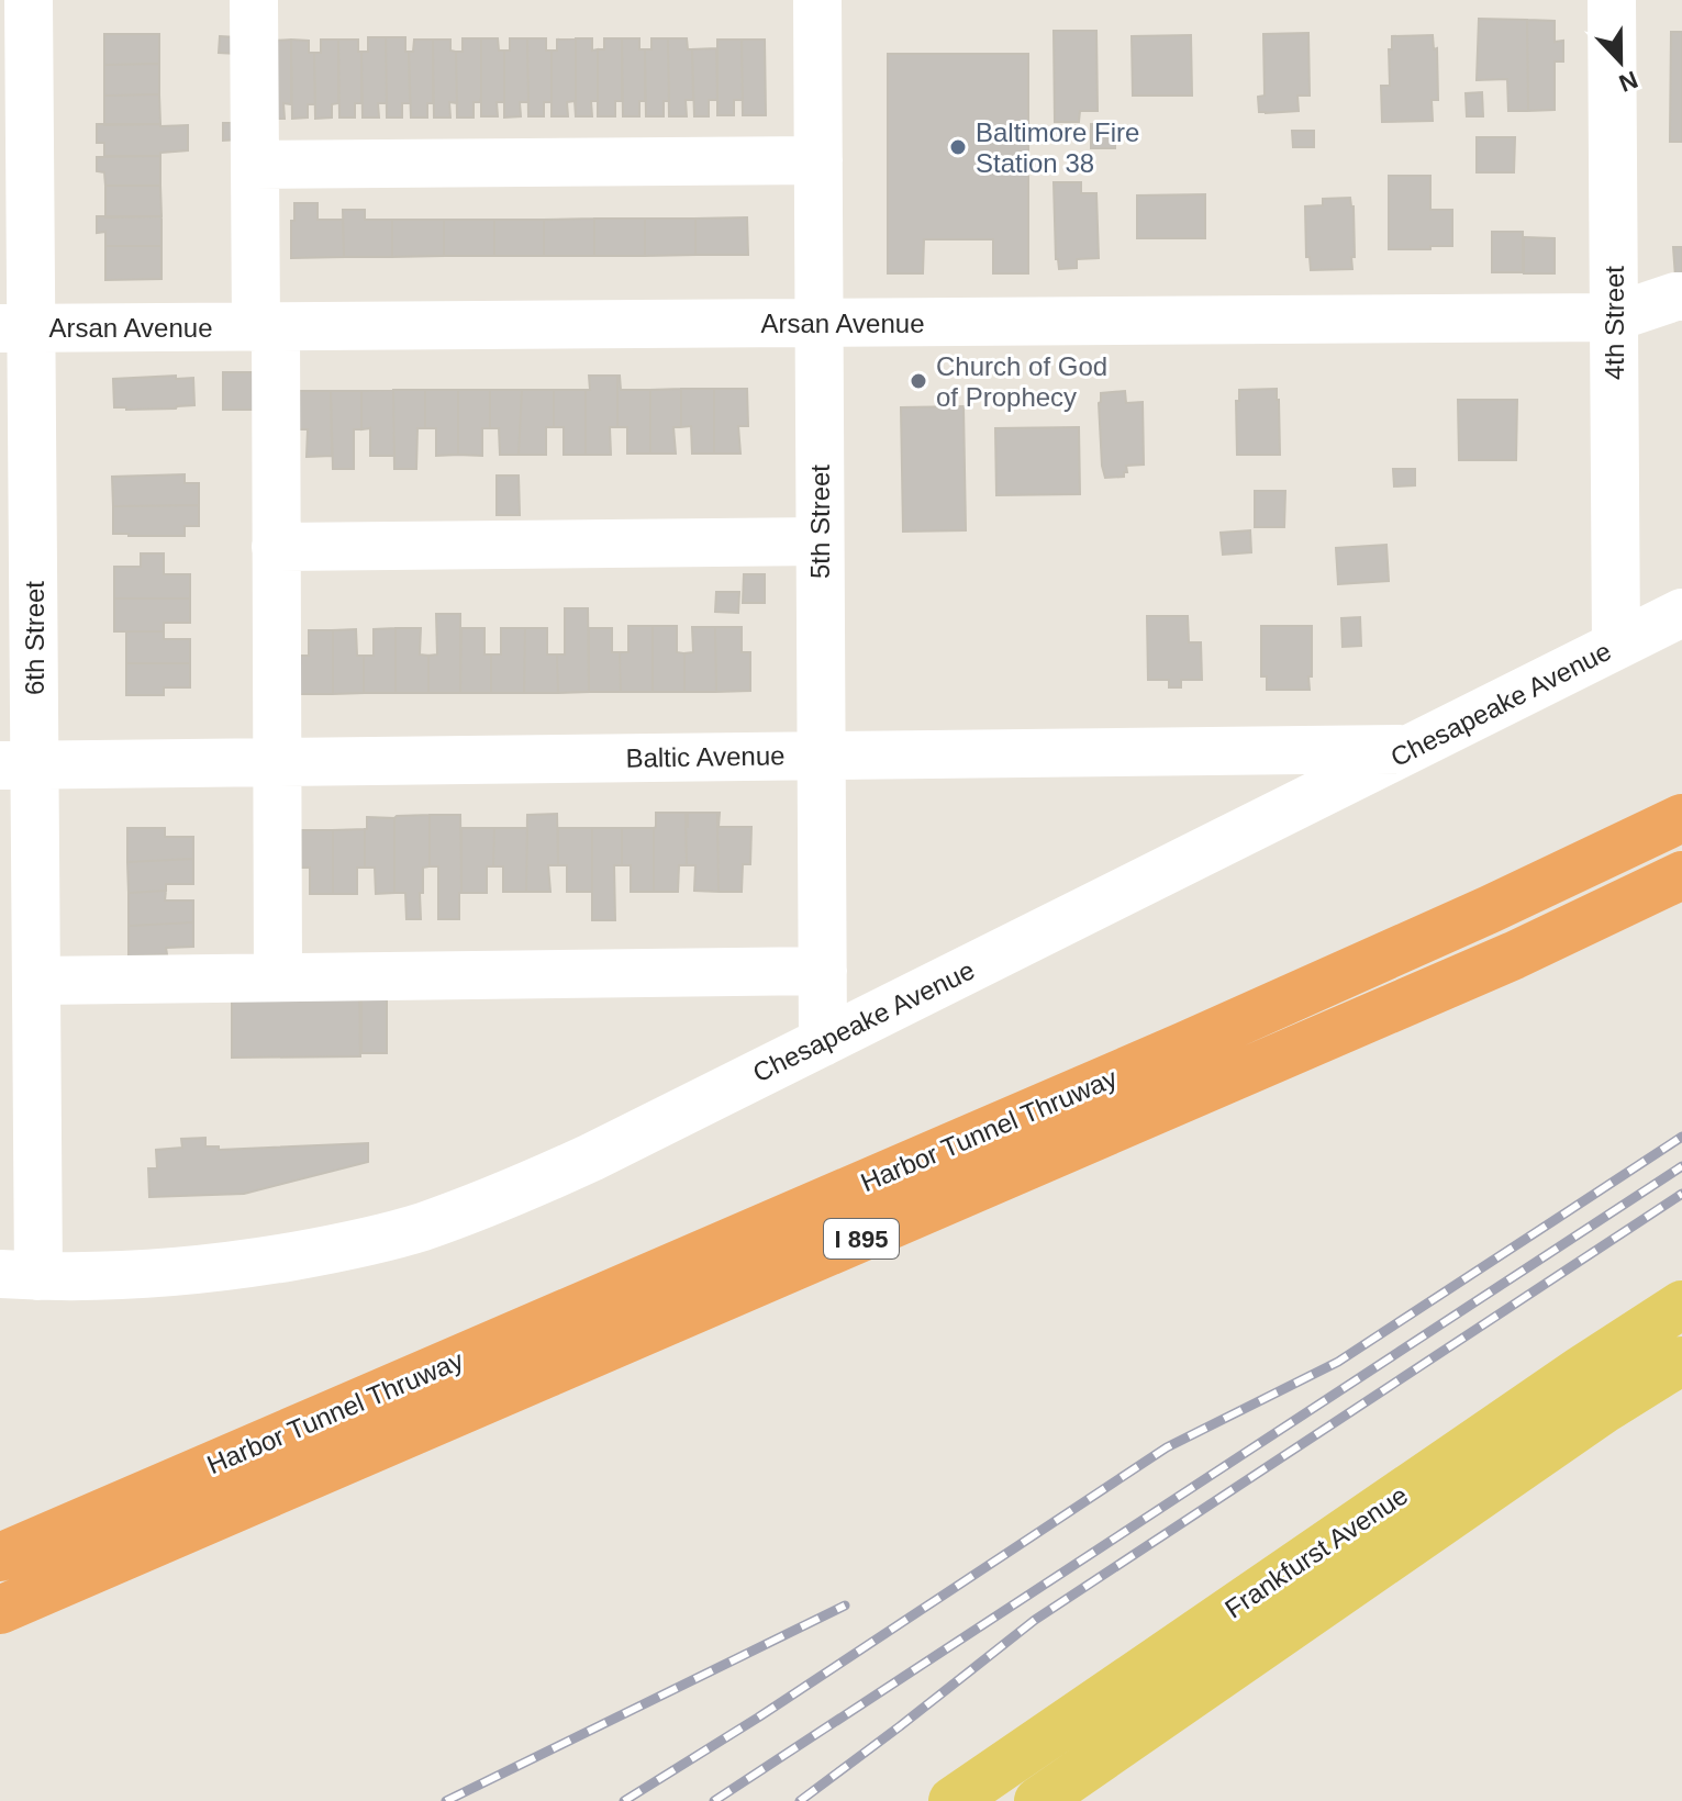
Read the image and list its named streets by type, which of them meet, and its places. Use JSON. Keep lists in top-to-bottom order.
{
  "streets": {
    "highway": ["Harbor Tunnel Thruway", "I 895"],
    "main road": ["Frankfurst Avenue"],
    "street": [
      "Arsan Avenue",
      "4th Street",
      "5th Street",
      "6th Street",
      "Chesapeake Avenue",
      "Baltic Avenue"
    ]
  },
  "crossings": [
    ["Arsan Avenue", "4th Street"],
    ["Arsan Avenue", "5th Street"],
    ["Arsan Avenue", "6th Street"],
    ["4th Street", "Chesapeake Avenue"],
    ["5th Street", "Chesapeake Avenue"],
    ["5th Street", "Baltic Avenue"],
    ["6th Street", "Chesapeake Avenue"],
    ["6th Street", "Baltic Avenue"],
    ["Chesapeake Avenue", "Baltic Avenue"]
  ],
  "places": ["Baltimore Fire Station 38", "Church of God of Prophecy"],
  "north": "bottom"
}
